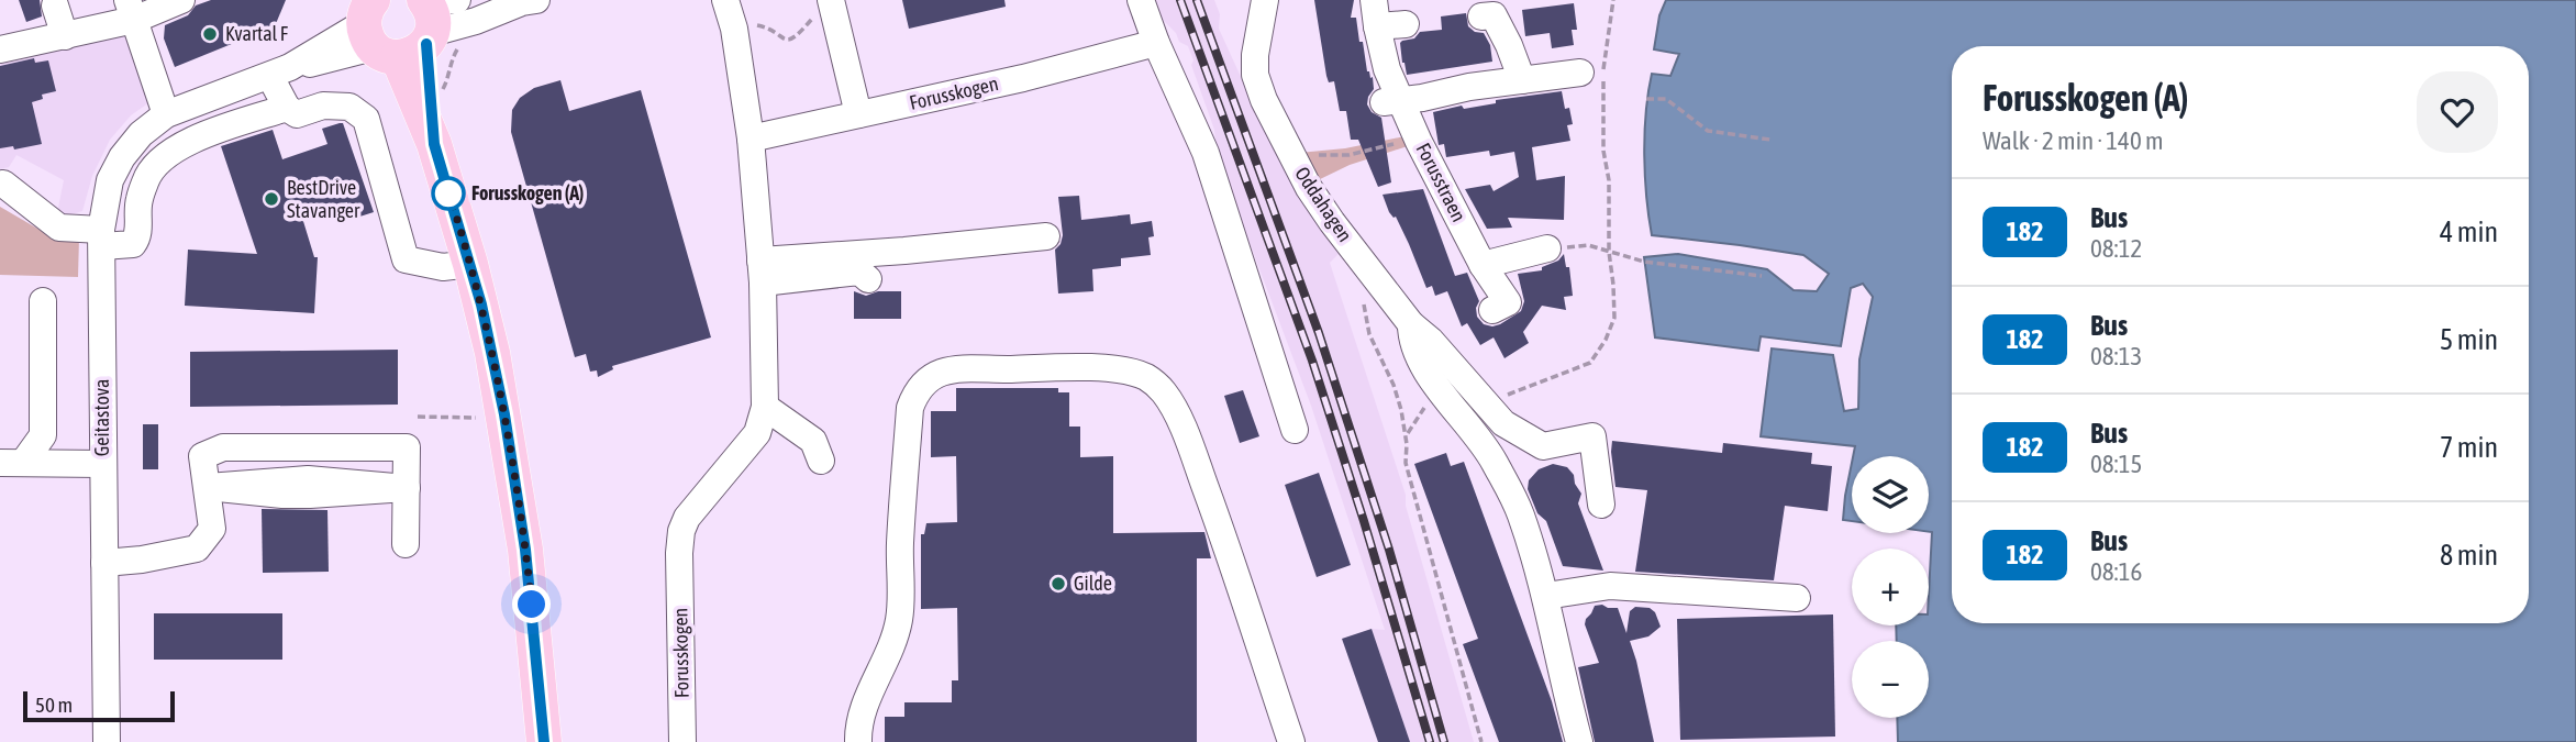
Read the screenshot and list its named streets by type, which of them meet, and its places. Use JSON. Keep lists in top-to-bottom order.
{
  "streets": {
    "street": [
      "Forusskogen",
      "Forusstraen",
      "Oddahagen",
      "Geitastova"
    ]
  },
  "places": [
    "Kvartal F",
    "Forusskogen (A)",
    "BestDrive Stavanger",
    "Gilde"
  ],
  "lines": ["bus line 182"],
  "scale_bar": "50 m",
  "page": {
    "heading": ["Forusskogen (A)", "Walk · 2 min · 140 m"],
    "list": [
      {
        "mark": "182",
        "name": "Bus",
        "note": "08:12",
        "value": "4 min"
      },
      {
        "mark": "182",
        "name": "Bus",
        "note": "08:13",
        "value": "5 min"
      },
      {
        "mark": "182",
        "name": "Bus",
        "note": "08:15",
        "value": "7 min"
      },
      {
        "mark": "182",
        "name": "Bus",
        "note": "08:16",
        "value": "8 min"
      }
    ],
    "map_buttons": ["+", "−"],
    "scale": "50 m"
  }
}
